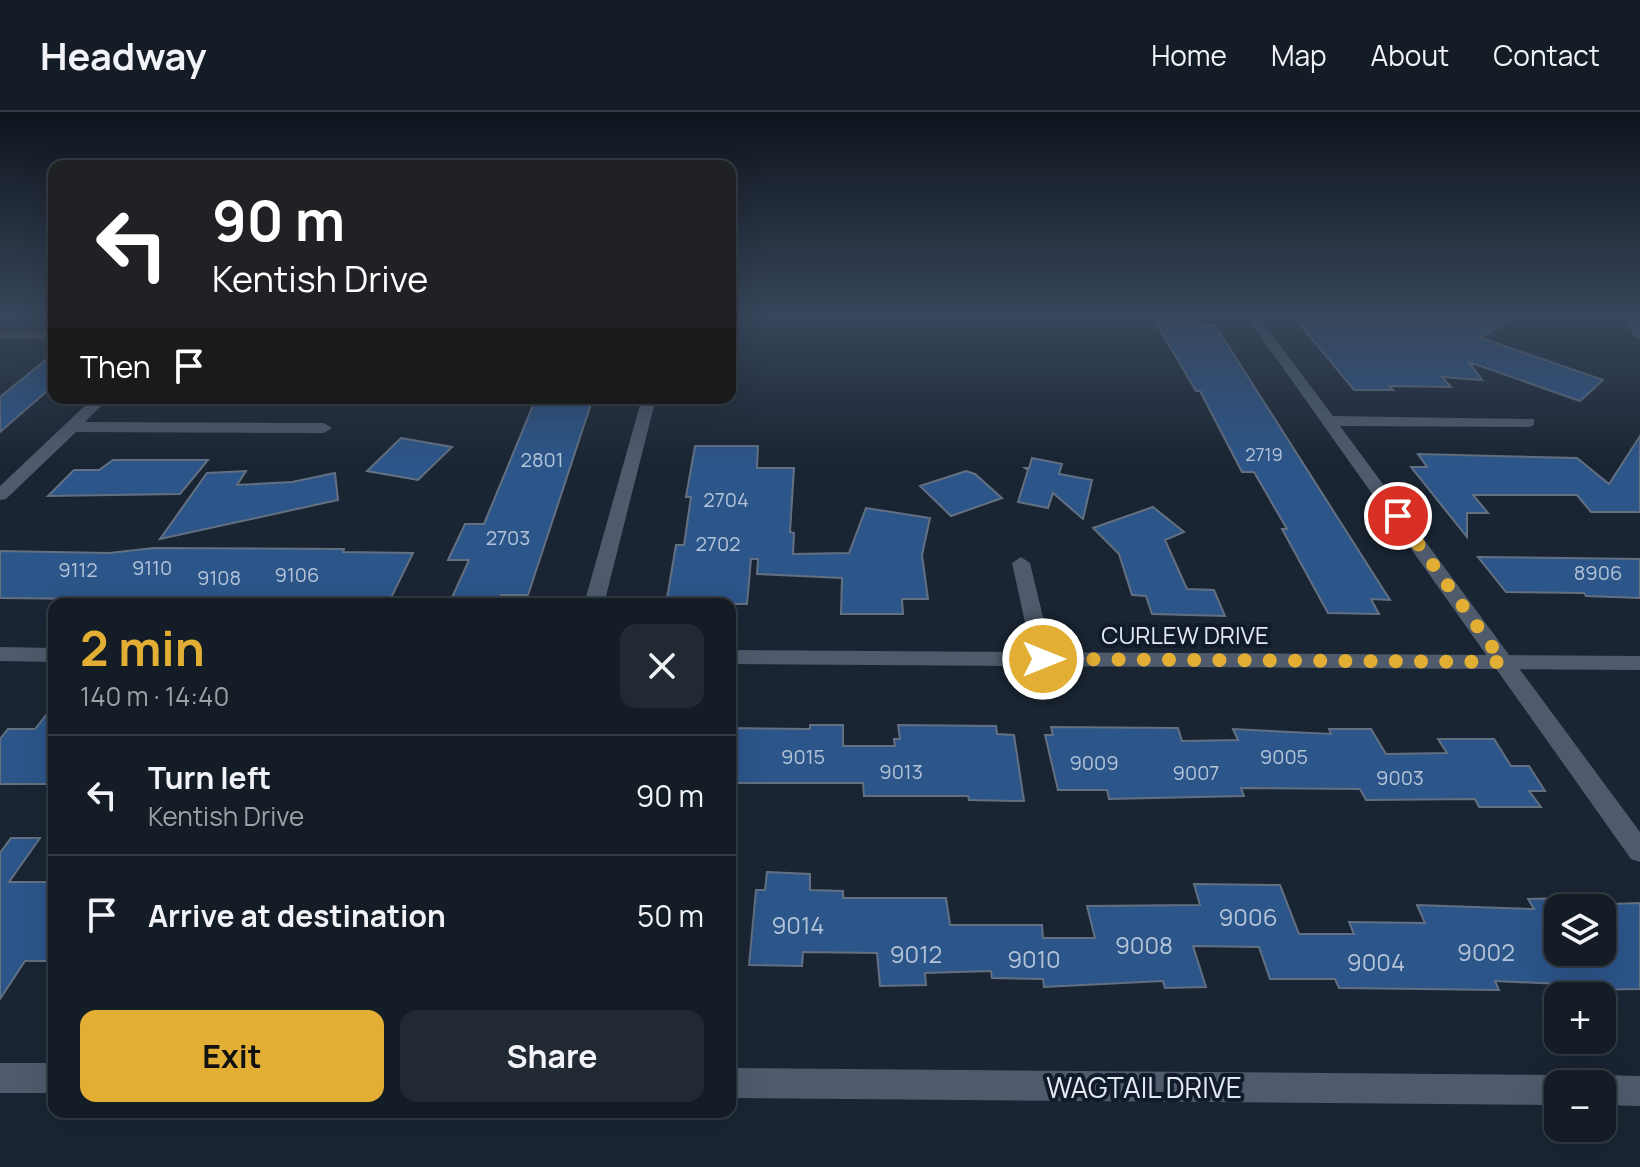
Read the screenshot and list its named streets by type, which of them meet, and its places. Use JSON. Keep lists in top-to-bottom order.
{
  "streets": {
    "street": ["CURLEW DRIVE", "WAGTAIL DRIVE"]
  },
  "house_numbers": [
    "2719",
    "2801",
    "2704",
    "2703",
    "2702",
    "9110",
    "9112",
    "8906",
    "9106",
    "9108",
    "9015",
    "9005",
    "9009",
    "9013",
    "9007",
    "9003",
    "9006",
    "9014",
    "9008",
    "9002",
    "9012",
    "9010",
    "9004"
  ],
  "page": {
    "header": "Headway",
    "nav": [
      "Home",
      "Map",
      "About",
      "Contact"
    ],
    "turn": ["90 m", "Kentish Drive"],
    "then": "Then",
    "heading": ["2 min", "140 m · 14:40"],
    "list": [
      {
        "name": "Turn left",
        "note": "Kentish Drive",
        "value": "90 m"
      },
      {
        "name": "Arrive at destination",
        "value": "50 m"
      }
    ],
    "map_buttons": ["+", "−"],
    "buttons": ["Exit", "Share"]
  }
}
